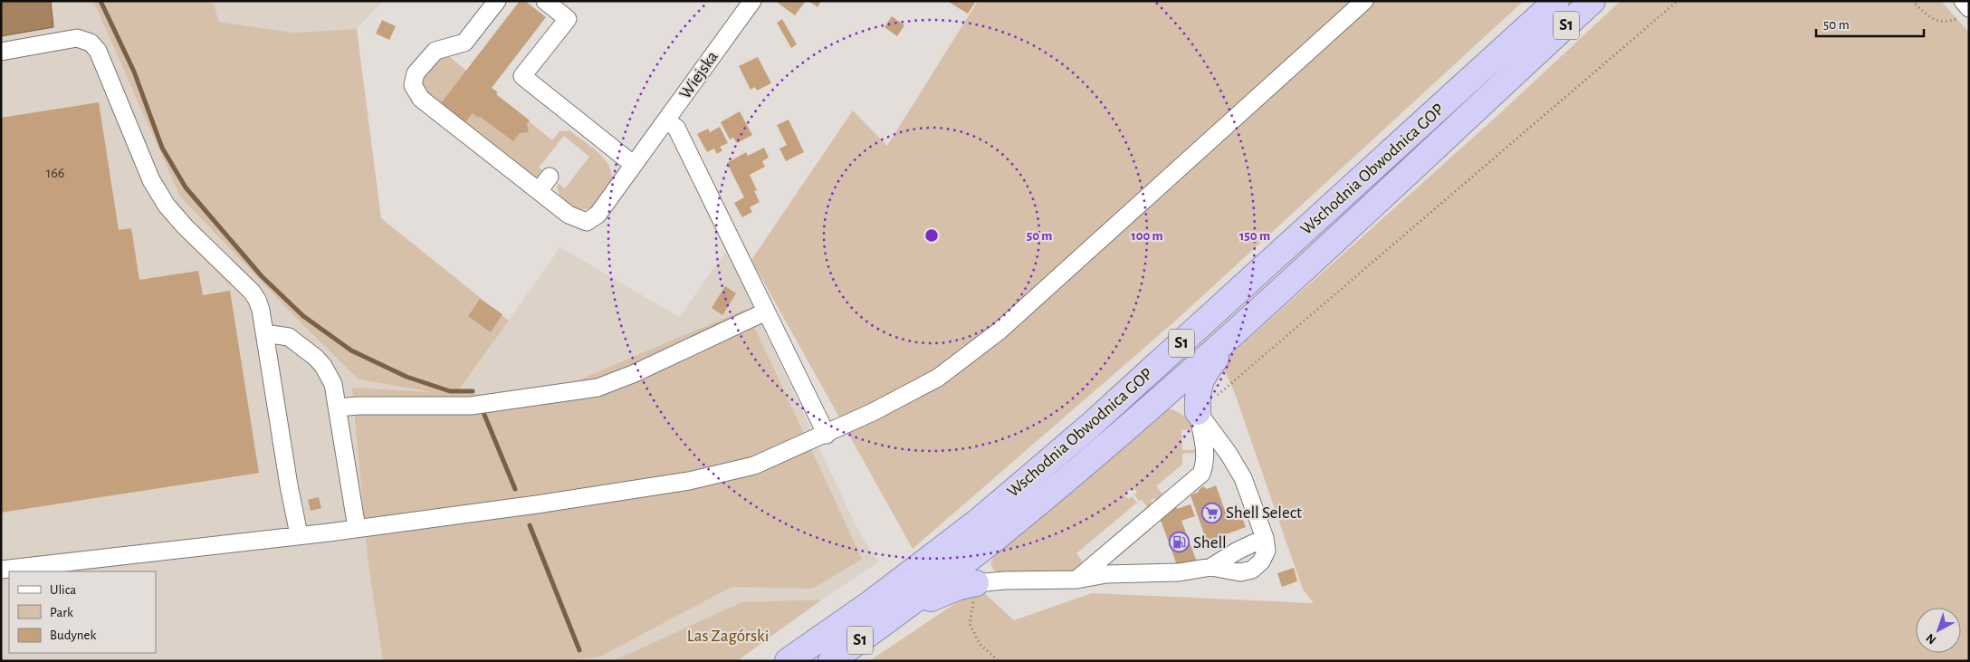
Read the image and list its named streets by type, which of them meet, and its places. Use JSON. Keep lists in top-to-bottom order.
{
  "streets": {
    "highway": ["S1", "Wschodnia Obwodnica GOP"],
    "street": ["Wiejska"]
  },
  "parks": ["Las Zagórski"],
  "places": {
    "supermarket": ["Shell Select"],
    "fuel station": ["Shell"]
  },
  "house_numbers": ["166"],
  "legend": ["Ulica", "Park", "Budynek"],
  "scale_bar": "50 m",
  "north": "bottom left",
  "rings": ["50 m", "100 m", "150 m"]
}
